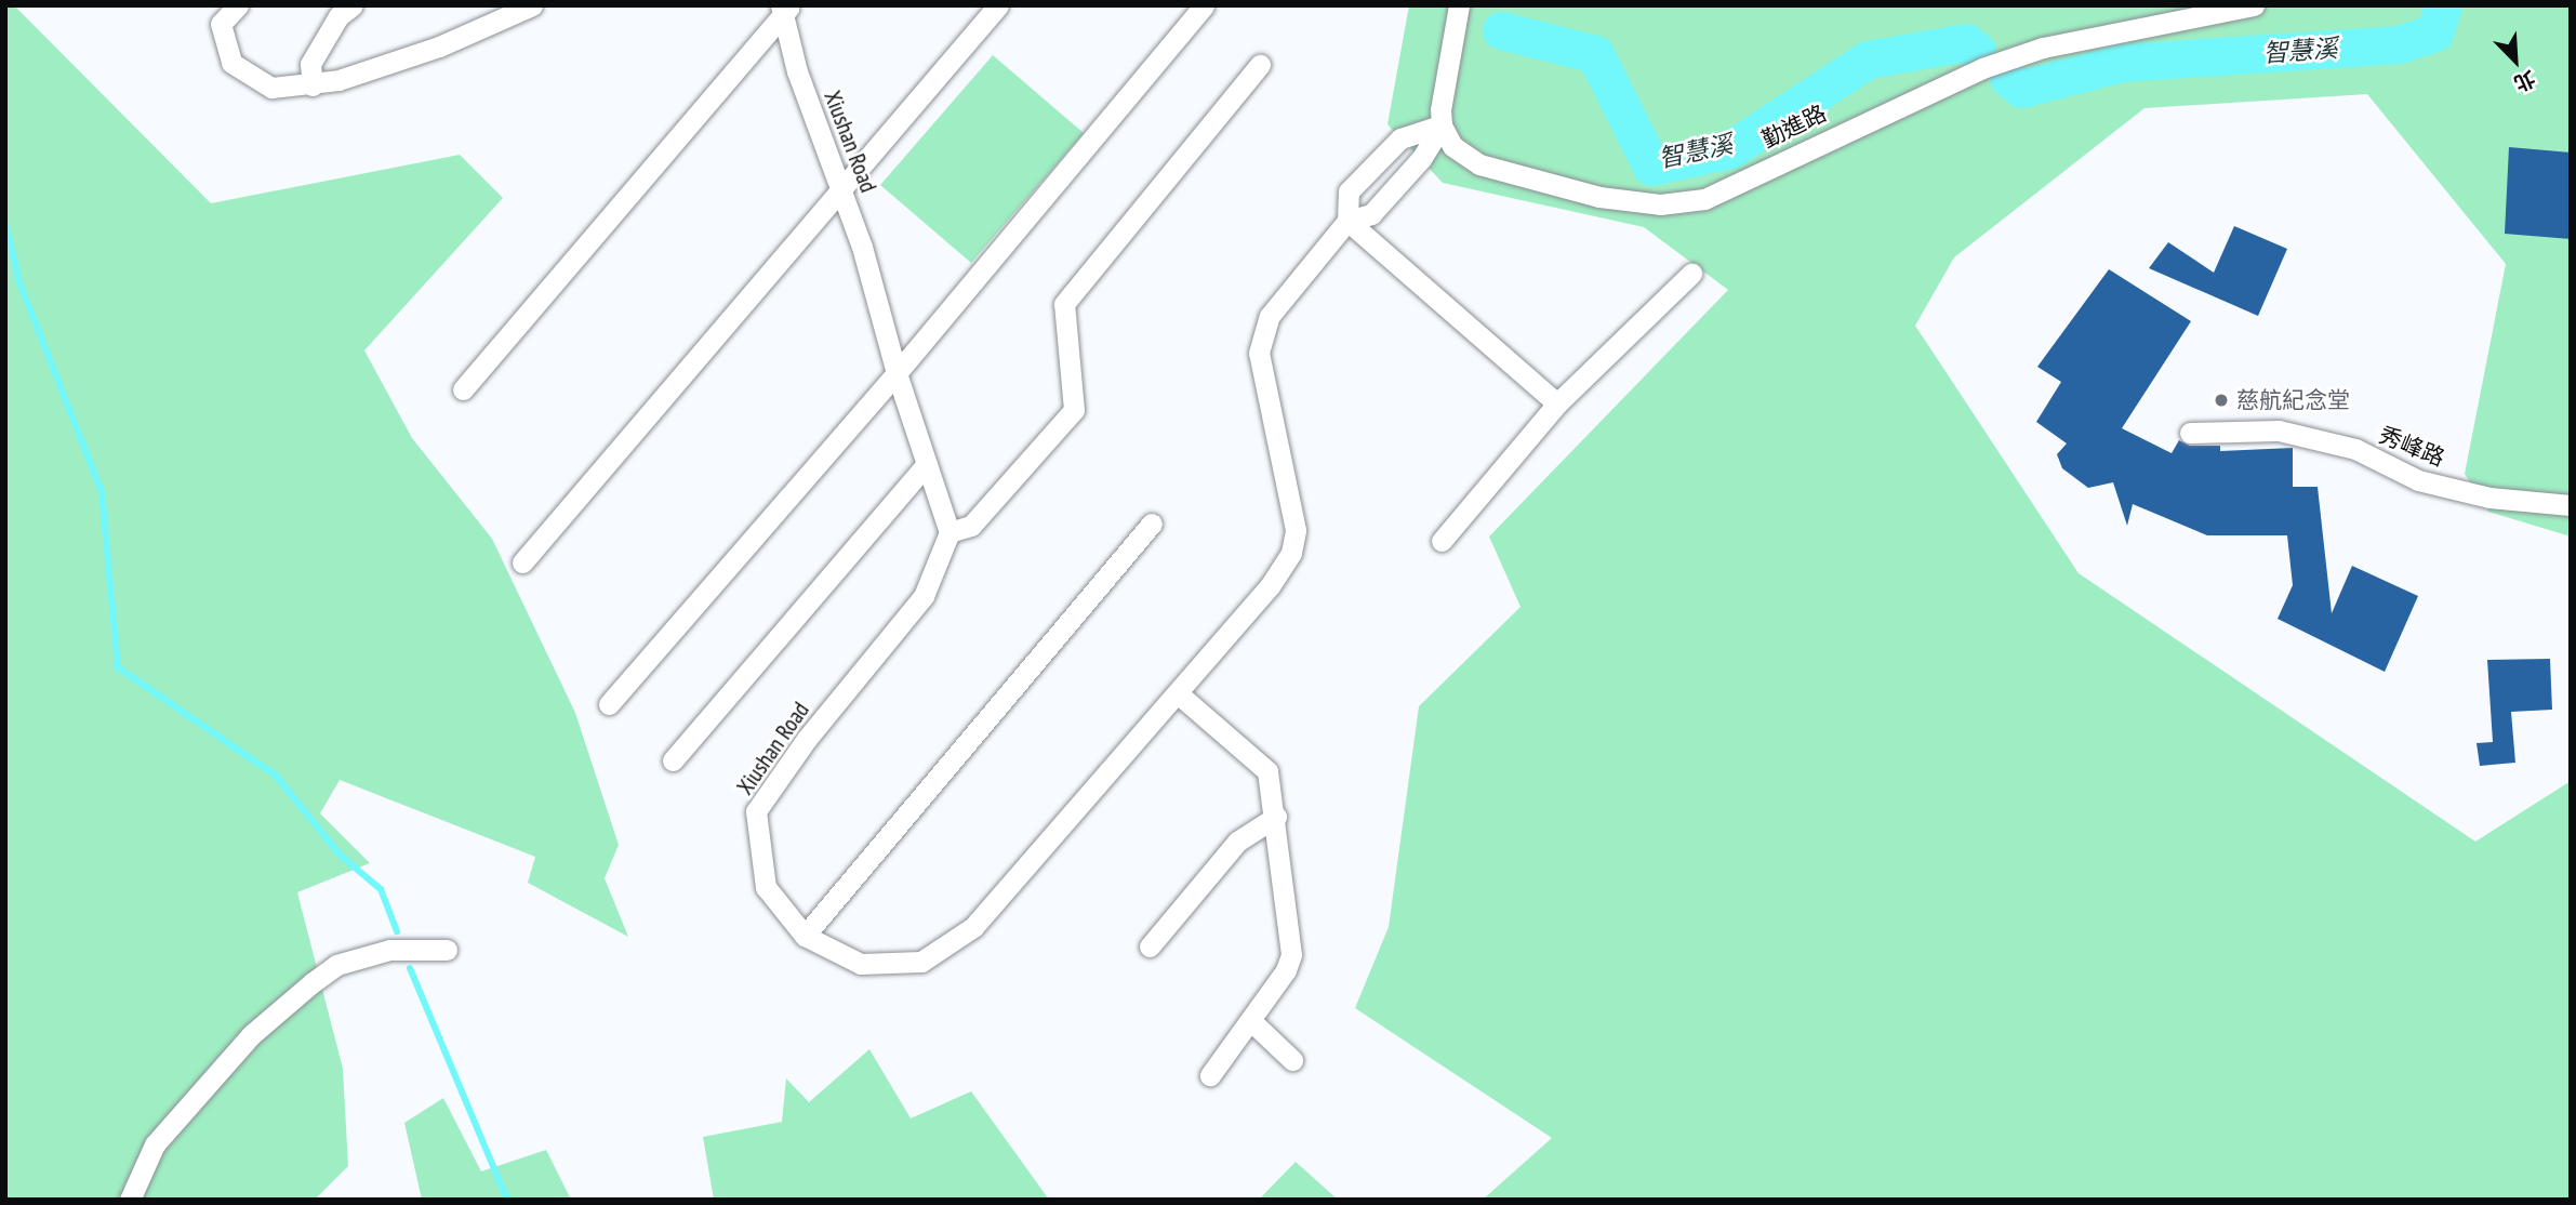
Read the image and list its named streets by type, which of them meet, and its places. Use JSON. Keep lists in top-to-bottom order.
{
  "streets": {
    "street": ["勤進路", "Xiushan Road", "秀峰路"]
  },
  "crossings": [
    ["勤進路", "Xiushan Road"]
  ],
  "water": ["智慧溪"],
  "places": ["慈航紀念堂"],
  "north": "bottom right"
}
